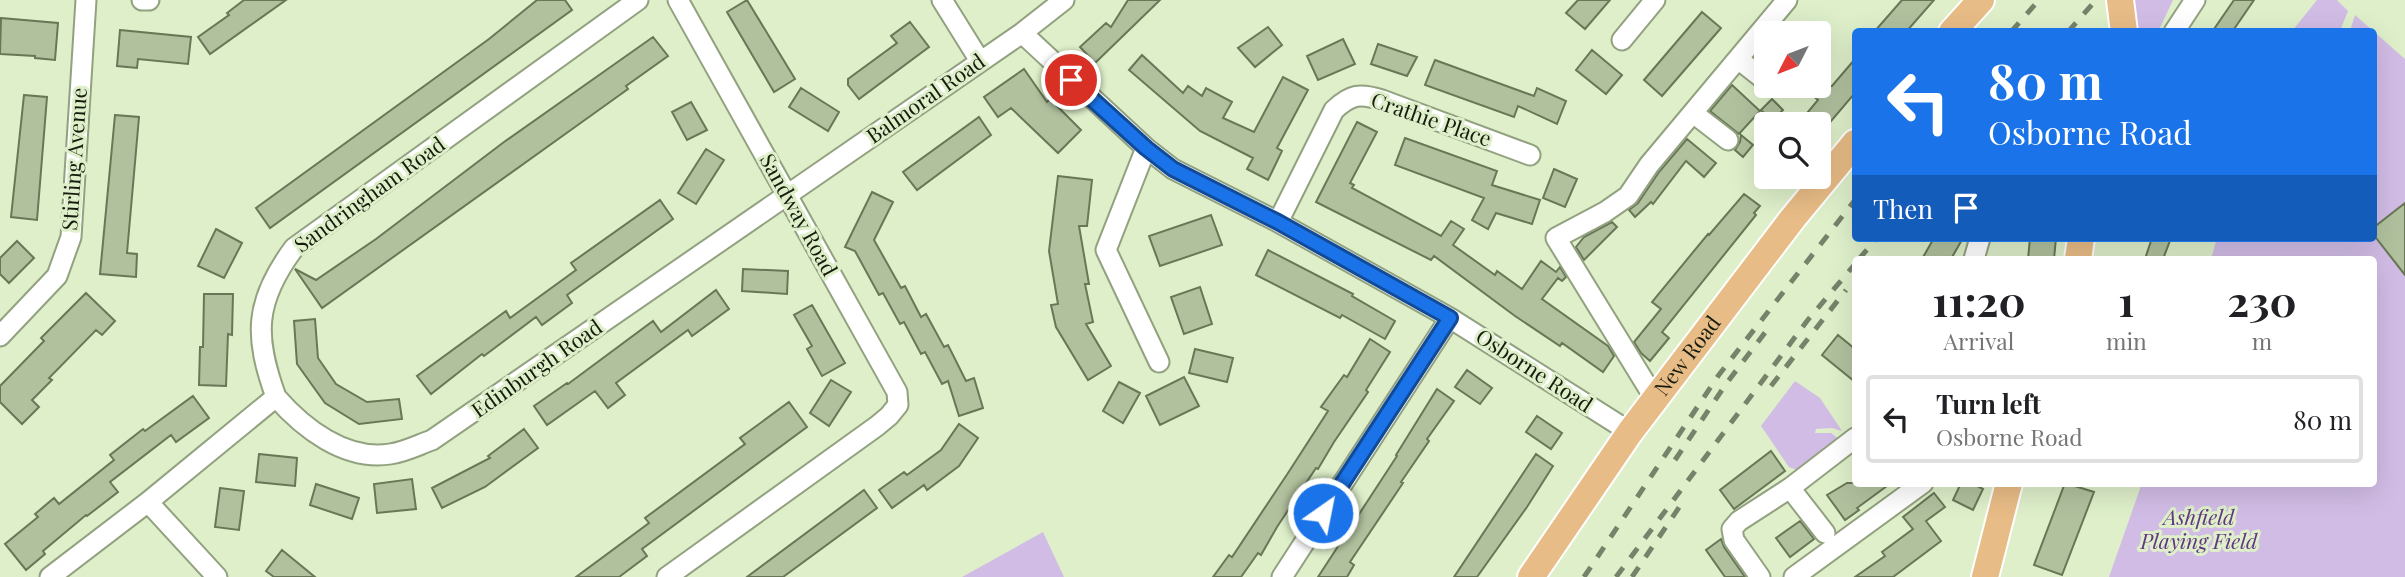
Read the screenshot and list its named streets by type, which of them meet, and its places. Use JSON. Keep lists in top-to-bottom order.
{
  "streets": {
    "main road": ["New Road"],
    "street": [
      "Balmoral Road",
      "Crathie Place",
      "Stirling Avenue",
      "Sandringham Road",
      "Sandway Road",
      "Edinburgh Road",
      "Osborne Road"
    ]
  },
  "crossings": [
    ["Balmoral Road", "Sandway Road"],
    ["Balmoral Road", "Edinburgh Road"],
    ["Balmoral Road", "Osborne Road"],
    ["Crathie Place", "Osborne Road"],
    ["Sandringham Road", "Edinburgh Road"],
    ["Sandway Road", "Edinburgh Road"],
    ["New Road", "Osborne Road"]
  ],
  "parks": ["Ashfield Playing Field"],
  "north": "bottom left",
  "page": {
    "turn": ["80 m", "Osborne Road"],
    "then": "Then",
    "eta": [
      "11:20",
      "Arrival",
      "1",
      "min",
      "230",
      "m"
    ],
    "list": [
      {
        "name": "Turn left",
        "note": "Osborne Road",
        "value": "80 m"
      }
    ]
  }
}
